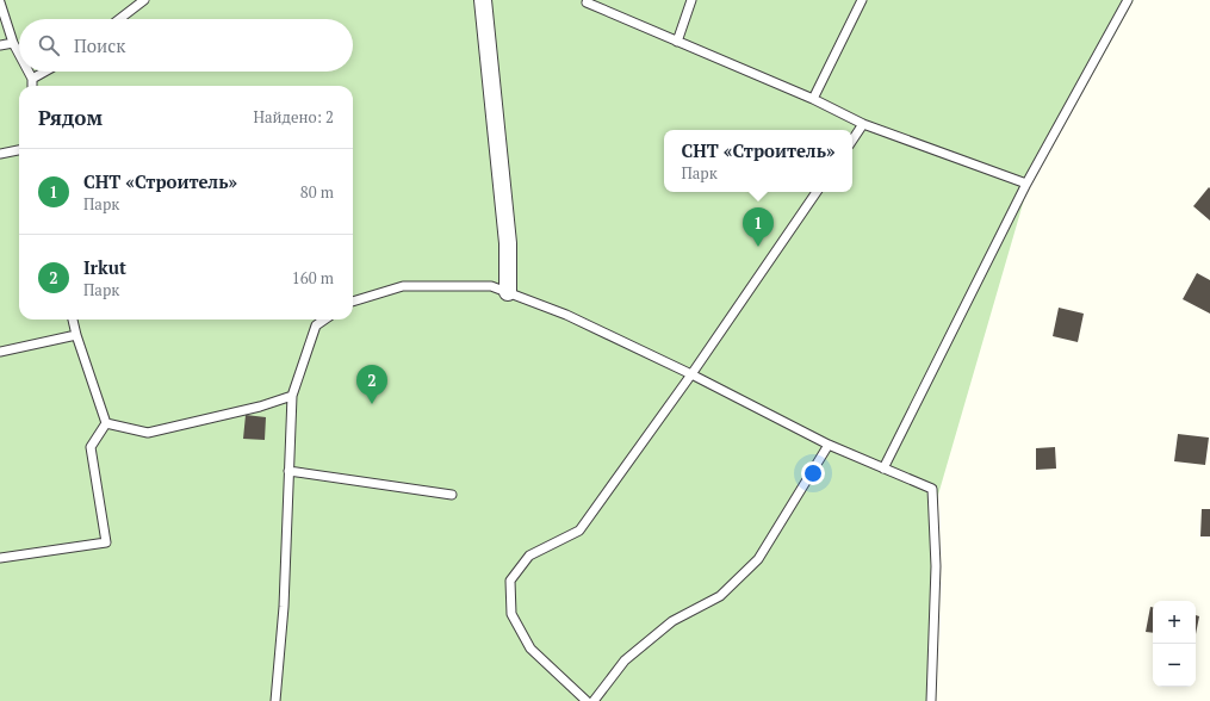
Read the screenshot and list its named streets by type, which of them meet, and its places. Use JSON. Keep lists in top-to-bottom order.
{
  "page": {
    "search": "Поиск",
    "heading": ["Рядом", "Найдено: 2"],
    "popup": ["СНТ «Строитель»", "Парк"],
    "list": [
      {
        "mark": "1",
        "name": "СНТ «Строитель»",
        "note": "Парк",
        "value": "80 m"
      },
      {
        "mark": "2",
        "name": "Irkut",
        "note": "Парк",
        "value": "160 m"
      }
    ],
    "pins": ["1", "2"],
    "map_buttons": ["+", "−"]
  }
}
